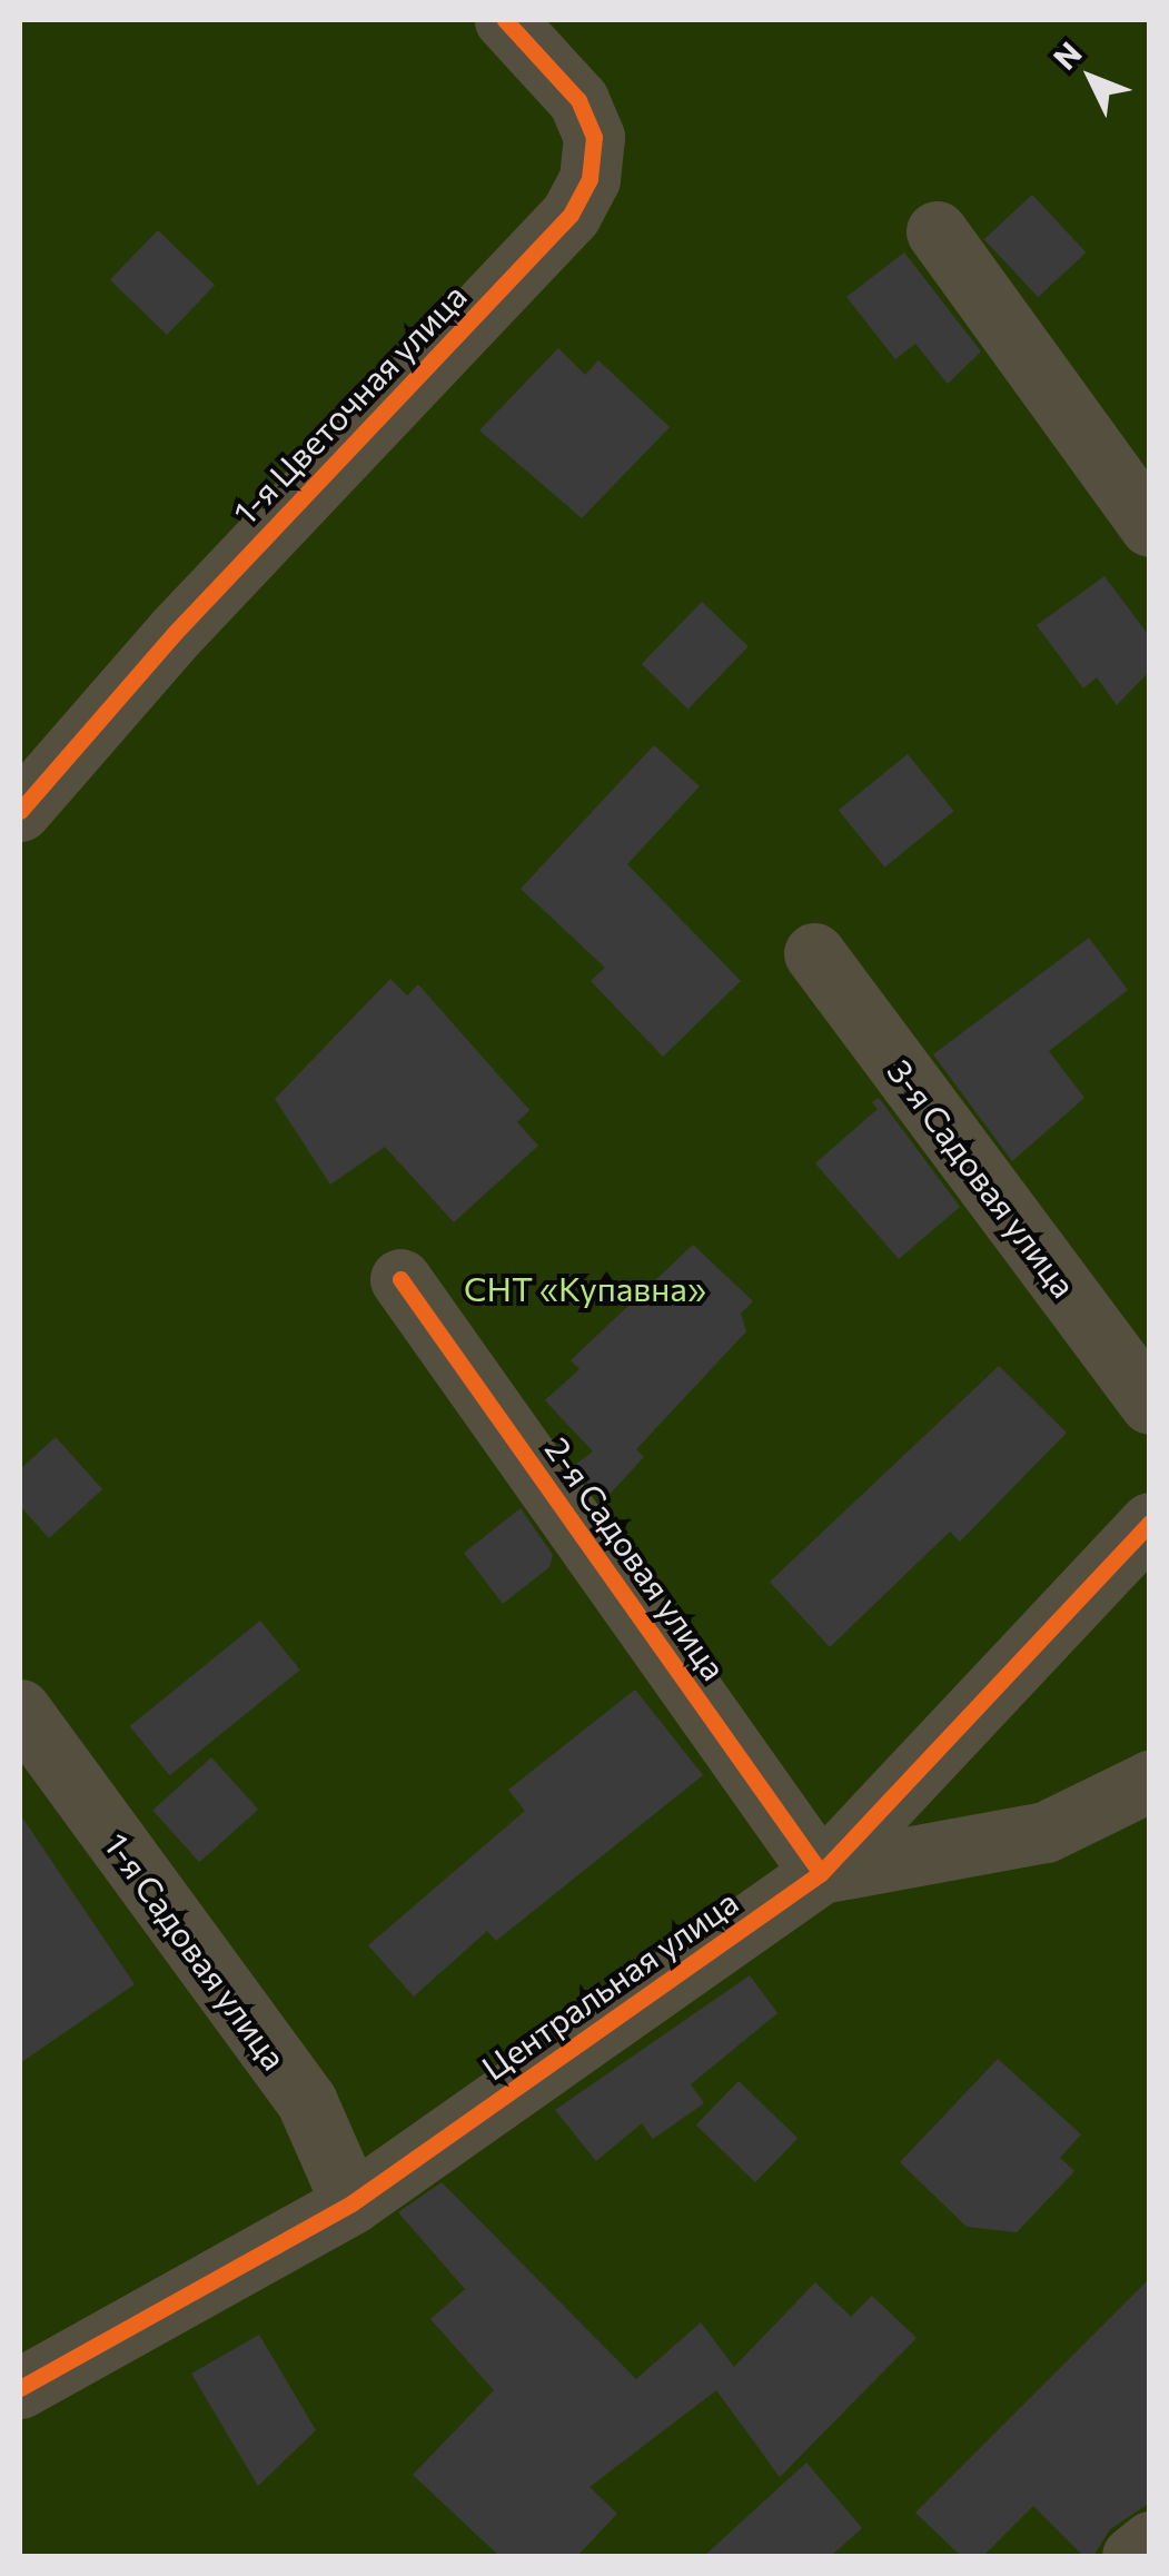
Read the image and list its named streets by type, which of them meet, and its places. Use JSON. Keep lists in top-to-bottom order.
{
  "streets": {
    "street": [
      "1-я Цветочная улица",
      "3-я Садовая улица",
      "2-я Садовая улица",
      "1-я Садовая улица",
      "Центральная улица"
    ]
  },
  "crossings": [
    ["2-я Садовая улица", "Центральная улица"],
    ["1-я Садовая улица", "Центральная улица"]
  ],
  "parks": ["СНТ «Купавна»"],
  "north": "top left"
}
